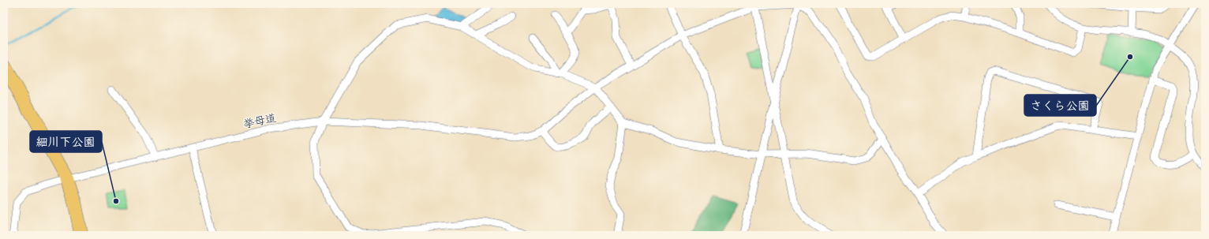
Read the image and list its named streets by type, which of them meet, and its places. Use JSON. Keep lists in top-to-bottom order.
{
  "streets": {
    "street": ["挙母道"]
  },
  "places": ["さくら公園", "細川下公園"]
}
